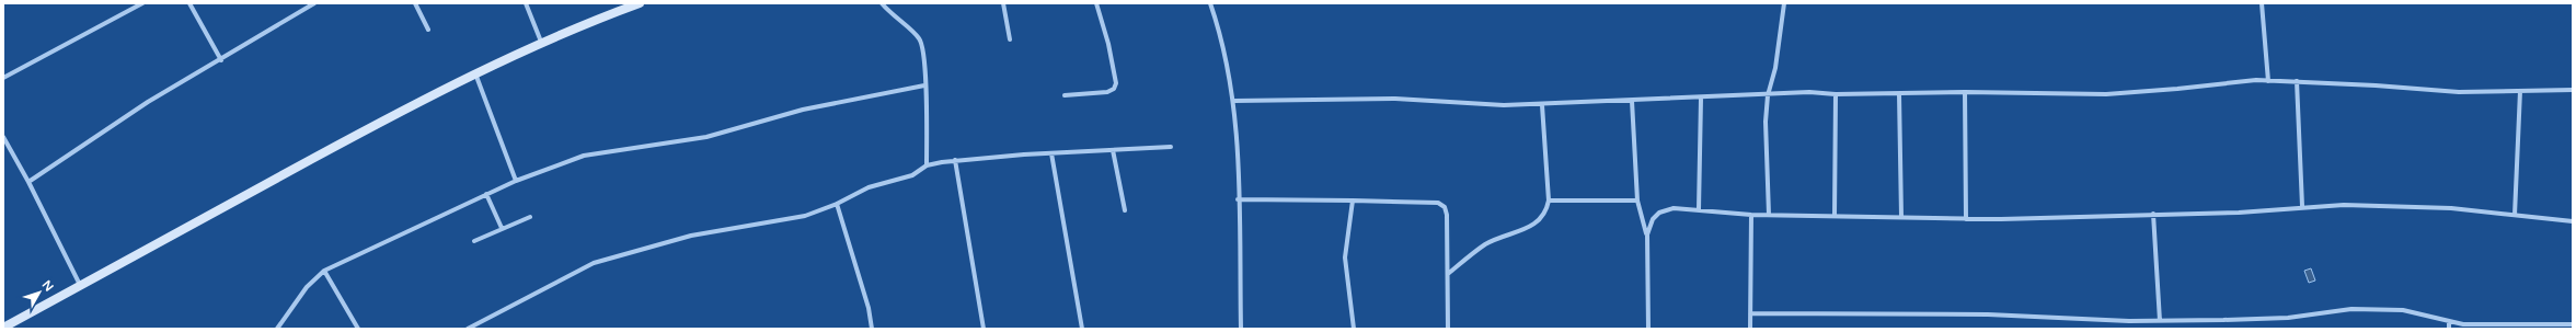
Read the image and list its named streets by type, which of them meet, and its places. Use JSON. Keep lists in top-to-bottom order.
{
  "north": "top right"
}
